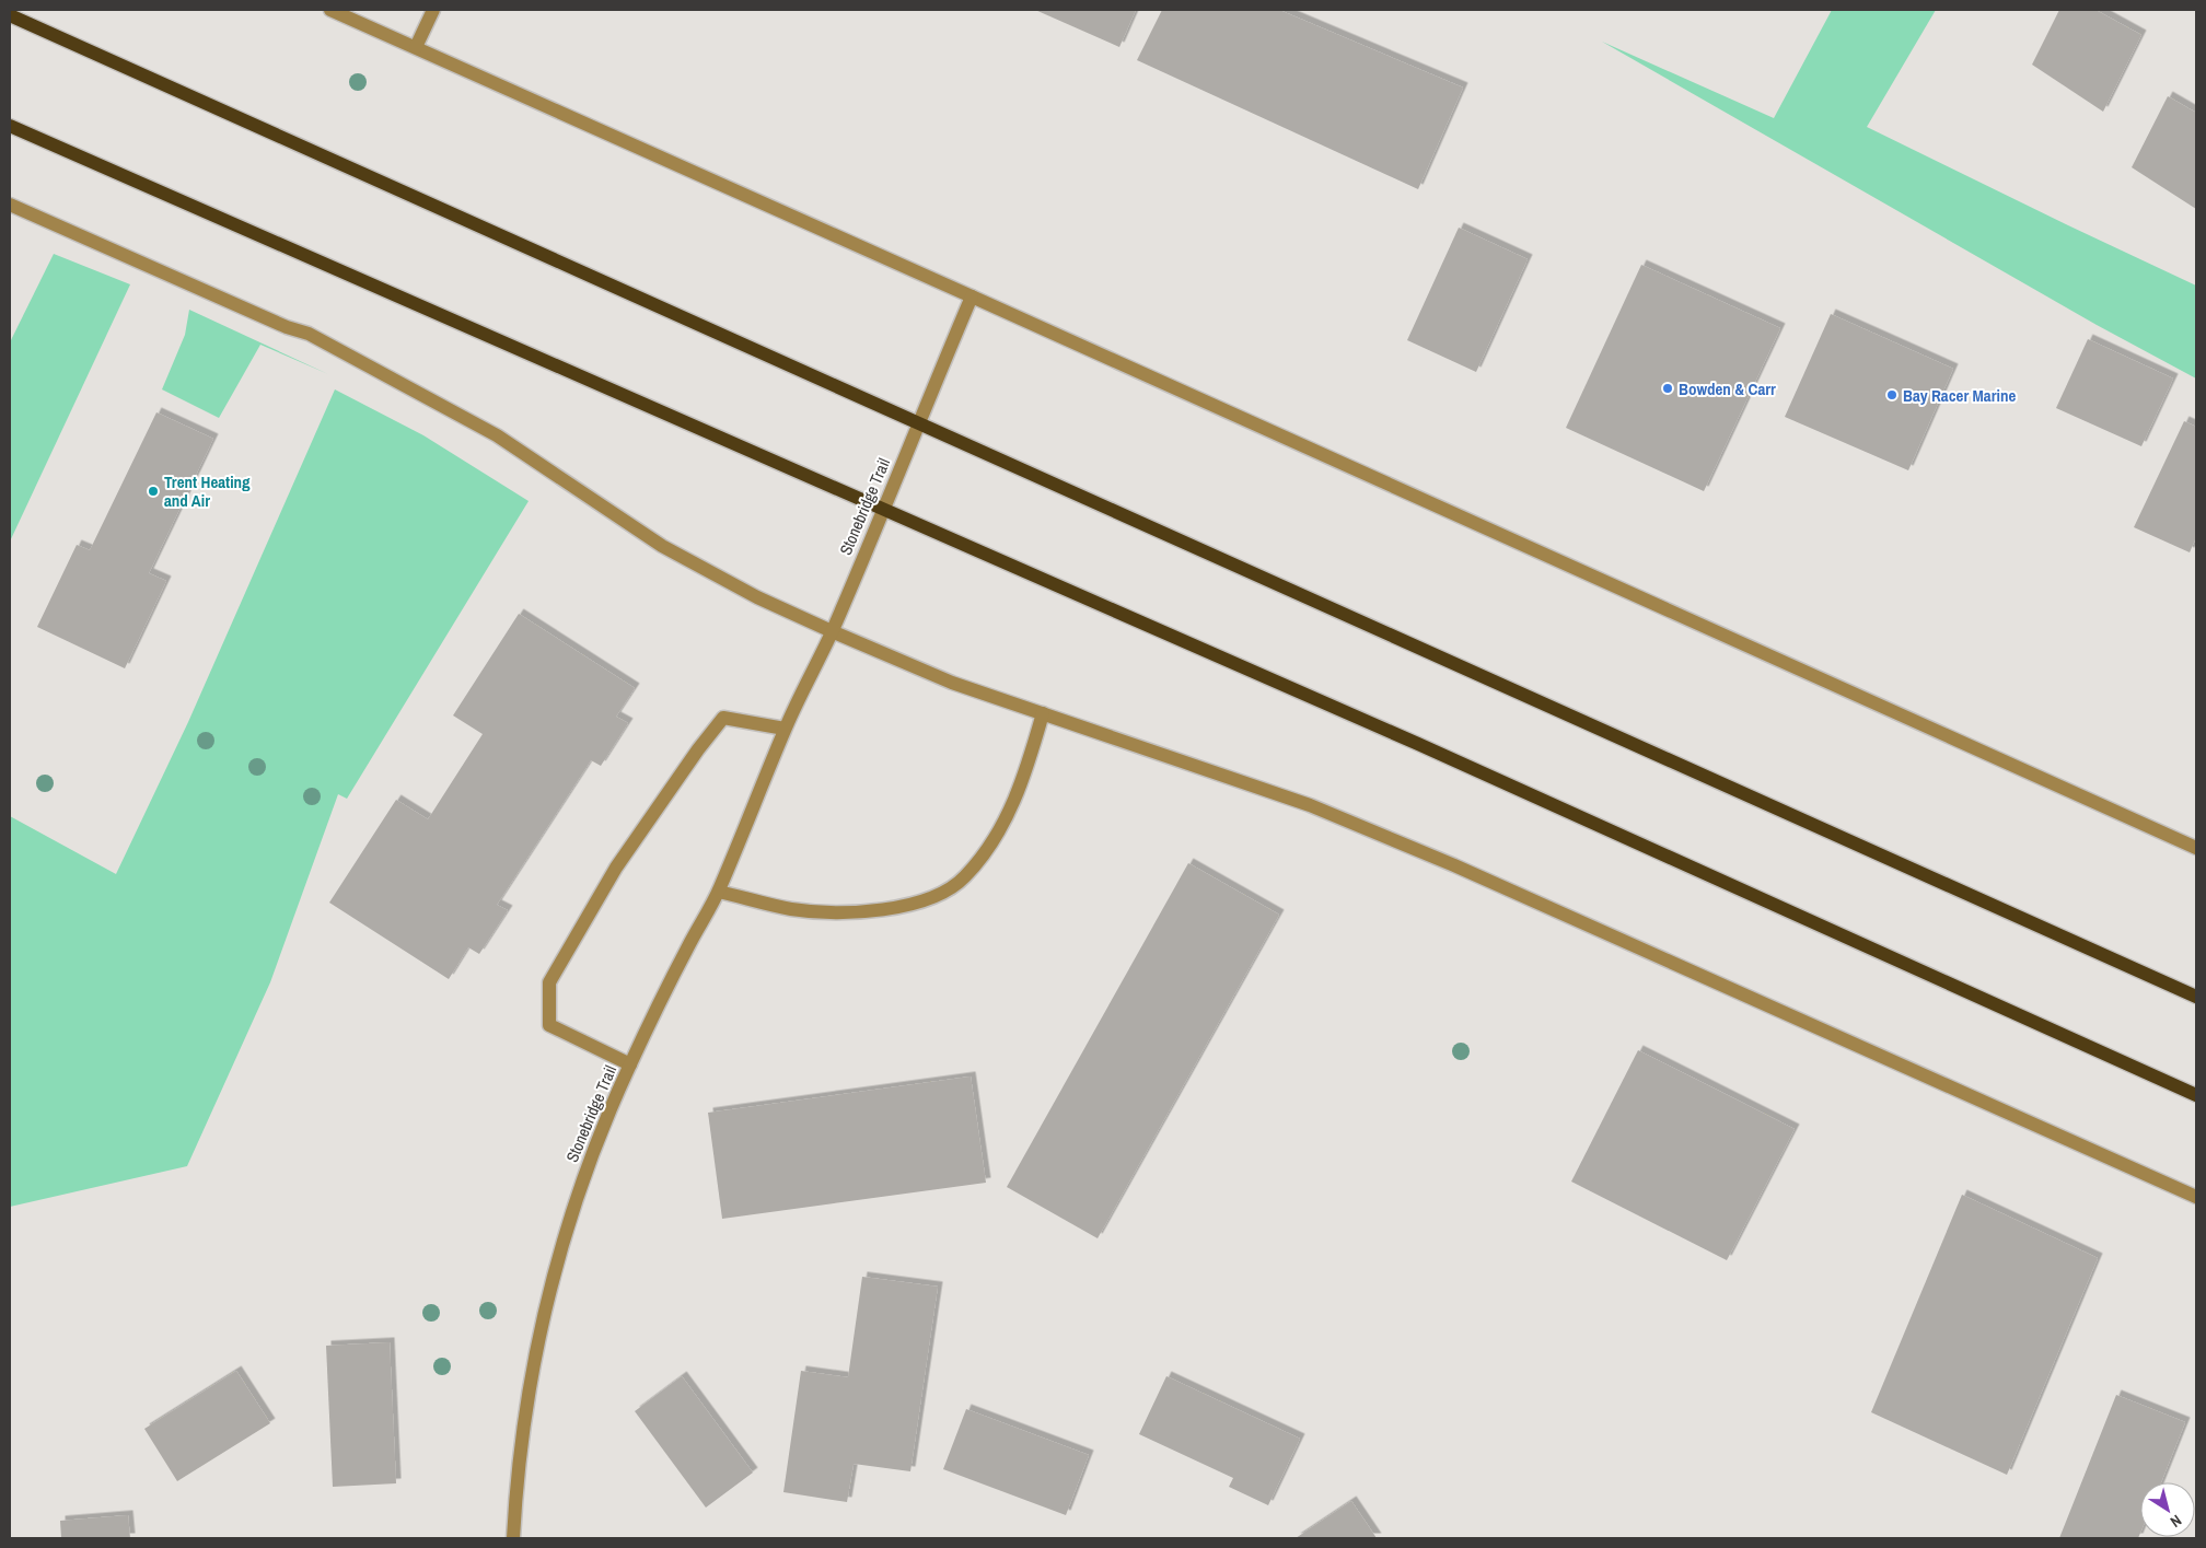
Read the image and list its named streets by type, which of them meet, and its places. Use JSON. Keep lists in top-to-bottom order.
{
  "streets": {
    "street": ["Stonebridge Trail"]
  },
  "places": ["Bowden & Carr", "Bay Racer Marine", "Trent Heating and Air"],
  "north": "bottom right"
}
